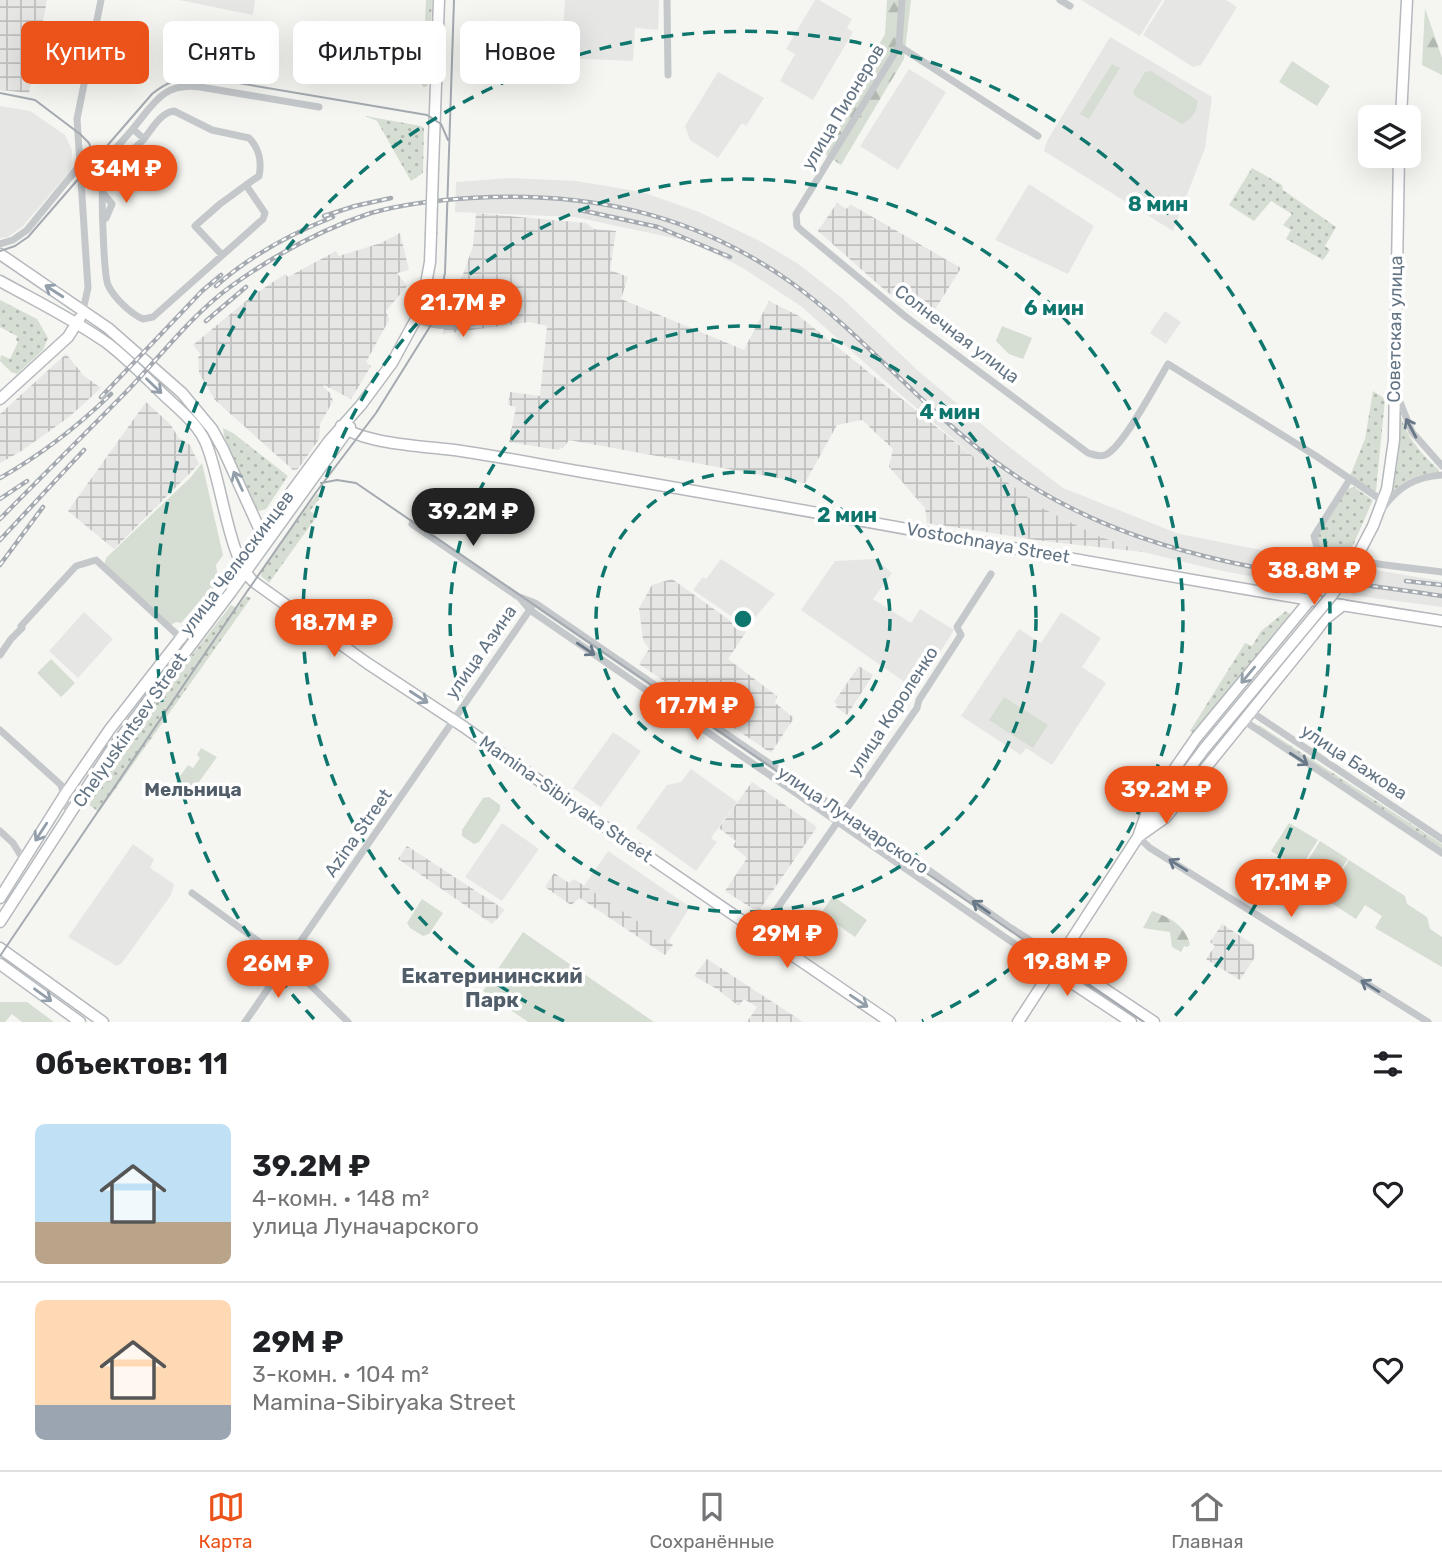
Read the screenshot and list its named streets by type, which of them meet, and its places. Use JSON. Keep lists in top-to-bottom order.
{
  "streets": {
    "main road": [
      "Советская улица",
      "Vostochnaya Street",
      "улица Челюскинцев",
      "Chelyuskintsev Street",
      "Mamina-Sibiryaka Street",
      "улица Луначарского"
    ],
    "street": [
      "улица Пионеров",
      "Солнечная улица",
      "улица Азина",
      "улица Короленко",
      "улица Бажова",
      "Azina Street"
    ]
  },
  "crossings": [
    ["улица Пионеров", "Солнечная улица"],
    ["Vostochnaya Street", "улица Челюскинцев"],
    ["улица Челюскинцев", "Chelyuskintsev Street"],
    ["улица Челюскинцев", "Mamina-Sibiryaka Street"],
    ["улица Азина", "Mamina-Sibiryaka Street"],
    ["улица Азина", "улица Луначарского"],
    ["улица Азина", "Azina Street"],
    ["улица Короленко", "Mamina-Sibiryaka Street"],
    ["улица Короленко", "улица Луначарского"],
    ["Mamina-Sibiryaka Street", "Azina Street"]
  ],
  "one_way": ["Mamina-Sibiryaka Street"],
  "districts": ["Мельница", "Екатерининский Парк"],
  "page": {
    "chip": [
      "Купить",
      "Снять",
      "Фильтры",
      "Новое"
    ],
    "price": [
      "34M ₽",
      "21.7M ₽",
      "39.2M ₽",
      "38.8M ₽",
      "18.7M ₽",
      "17.7M ₽",
      "39.2M ₽",
      "17.1M ₽",
      "29M ₽",
      "19.8M ₽",
      "26M ₽"
    ],
    "heading": "Объектов: 11",
    "list": [
      {
        "name": "39.2M ₽",
        "note": "4-комн. · 148 m² · улица Луначарского"
      },
      {
        "name": "29M ₽",
        "note": "3-комн. · 104 m² · Mamina-Sibiryaka Street"
      }
    ],
    "tabs": ["Карта", "Сохранённые", "Главная"]
  },
  "rings": [
    "8 мин",
    "6 мин",
    "4 мин",
    "2 мин"
  ]
}
